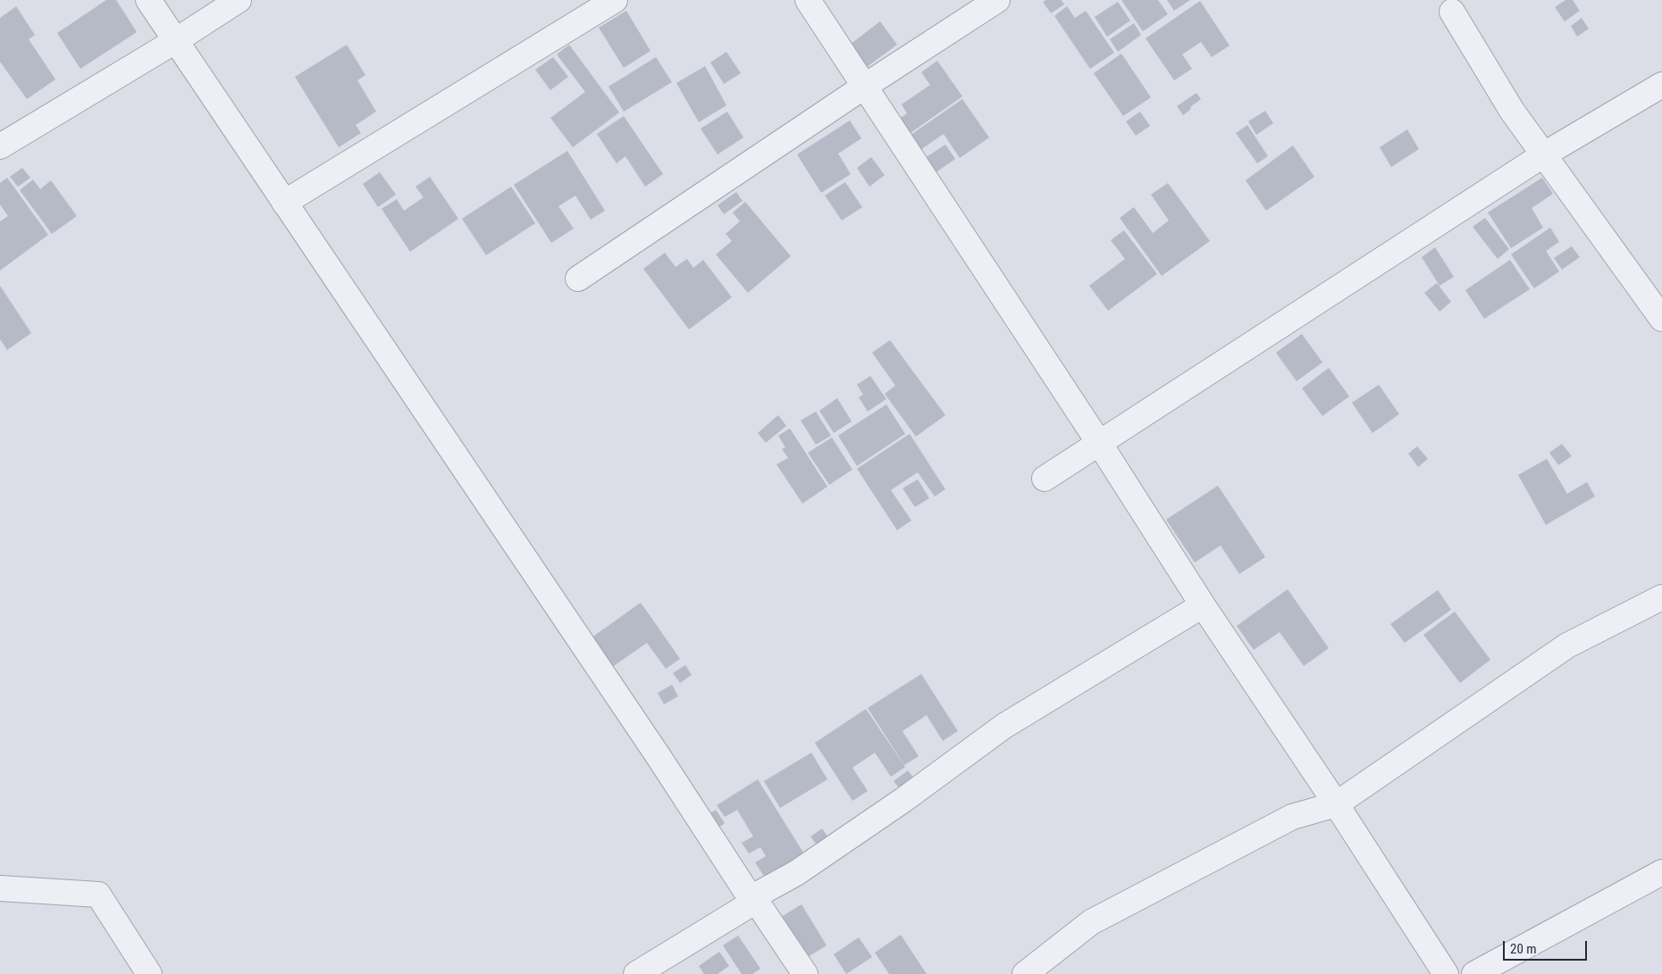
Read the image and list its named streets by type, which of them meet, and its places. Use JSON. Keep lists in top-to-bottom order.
{
  "scale_bar": "20 m"
}
